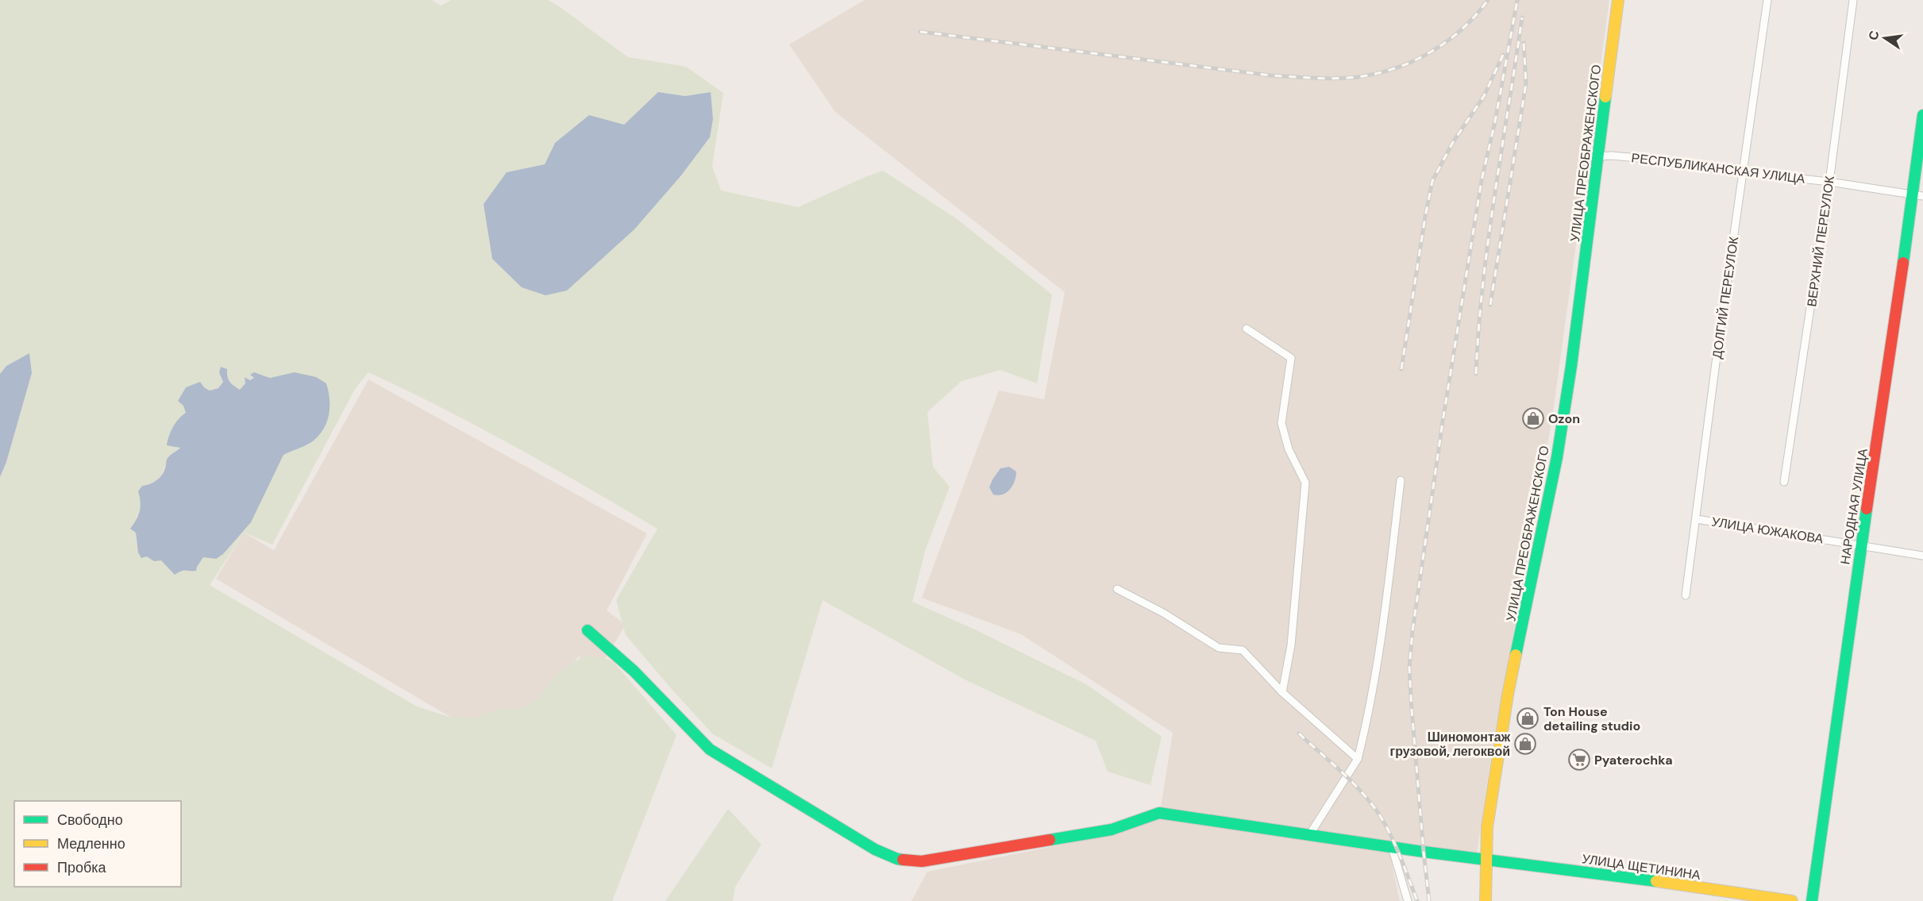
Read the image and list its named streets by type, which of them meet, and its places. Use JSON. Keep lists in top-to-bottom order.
{
  "streets": {
    "street": [
      "УЛИЦА ПРЕОБРАЖЕНСКОГО",
      "РЕСПУБЛИКАНСКАЯ УЛИЦА",
      "ВЕРХНИЙ ПЕРЕУЛОК",
      "ДОЛГИЙ ПЕРЕУЛОК",
      "НАРОДНАЯ УЛИЦА",
      "УЛИЦА ЮЖАКОВА",
      "УЛИЦА ЩЕТИНИНА"
    ]
  },
  "crossings": [
    ["УЛИЦА ПРЕОБРАЖЕНСКОГО", "РЕСПУБЛИКАНСКАЯ УЛИЦА"],
    ["УЛИЦА ПРЕОБРАЖЕНСКОГО", "УЛИЦА ЩЕТИНИНА"],
    ["РЕСПУБЛИКАНСКАЯ УЛИЦА", "ВЕРХНИЙ ПЕРЕУЛОК"],
    ["РЕСПУБЛИКАНСКАЯ УЛИЦА", "ДОЛГИЙ ПЕРЕУЛОК"],
    ["РЕСПУБЛИКАНСКАЯ УЛИЦА", "НАРОДНАЯ УЛИЦА"],
    ["ДОЛГИЙ ПЕРЕУЛОК", "УЛИЦА ЮЖАКОВА"],
    ["НАРОДНАЯ УЛИЦА", "УЛИЦА ЮЖАКОВА"]
  ],
  "places": {
    "shop": ["Ozon", "Ton House detailing studio", "Шиномонтаж грузовой, легоквой"],
    "supermarket": ["Pyaterochka"]
  },
  "legend": ["Свободно", "Медленно", "Пробка"],
  "north": "left"
}
